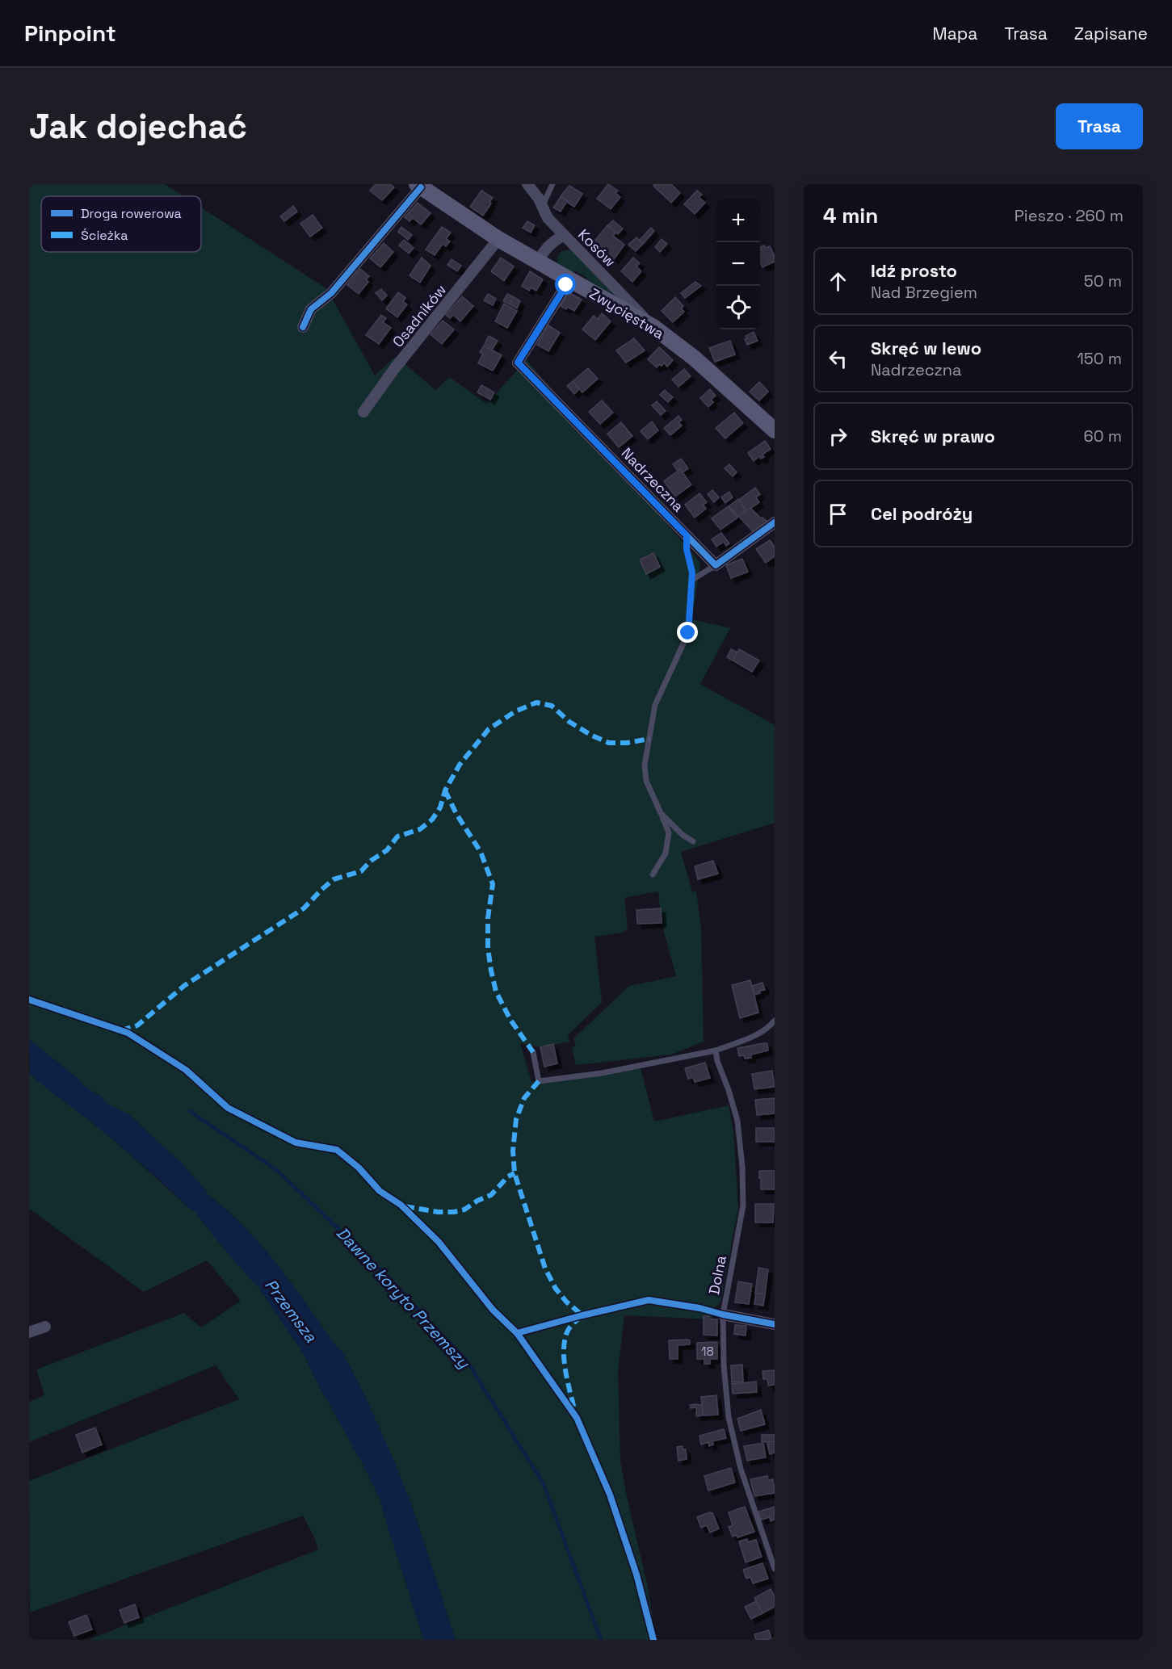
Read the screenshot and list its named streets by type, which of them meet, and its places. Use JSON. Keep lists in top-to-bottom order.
{
  "streets": {
    "street": [
      "Kosów",
      "Zwycięstwa",
      "Osadników",
      "Nadrzeczna"
    ],
    "lane": ["Dolna"]
  },
  "crossings": [
    ["Kosów", "Zwycięstwa"],
    ["Zwycięstwa", "Osadników"],
    ["Zwycięstwa", "Nadrzeczna"]
  ],
  "water": ["Dawne koryto Przemszy", "Przemsza"],
  "house_numbers": ["18"],
  "legend": ["Droga rowerowa", "Ścieżka"],
  "page": {
    "header": "Pinpoint",
    "nav": ["Mapa", "Trasa", "Zapisane"],
    "buttons": "Trasa",
    "title": "Jak dojechać",
    "heading": ["4 min", "Pieszo · 260 m"],
    "map_buttons": ["+", "−"],
    "list": [
      ["Idź prosto", "Nad Brzegiem", "50 m"],
      ["Skręć w lewo", "Nadrzeczna", "150 m"],
      ["Skręć w prawo", "60 m"],
      "Cel podróży"
    ]
  }
}
